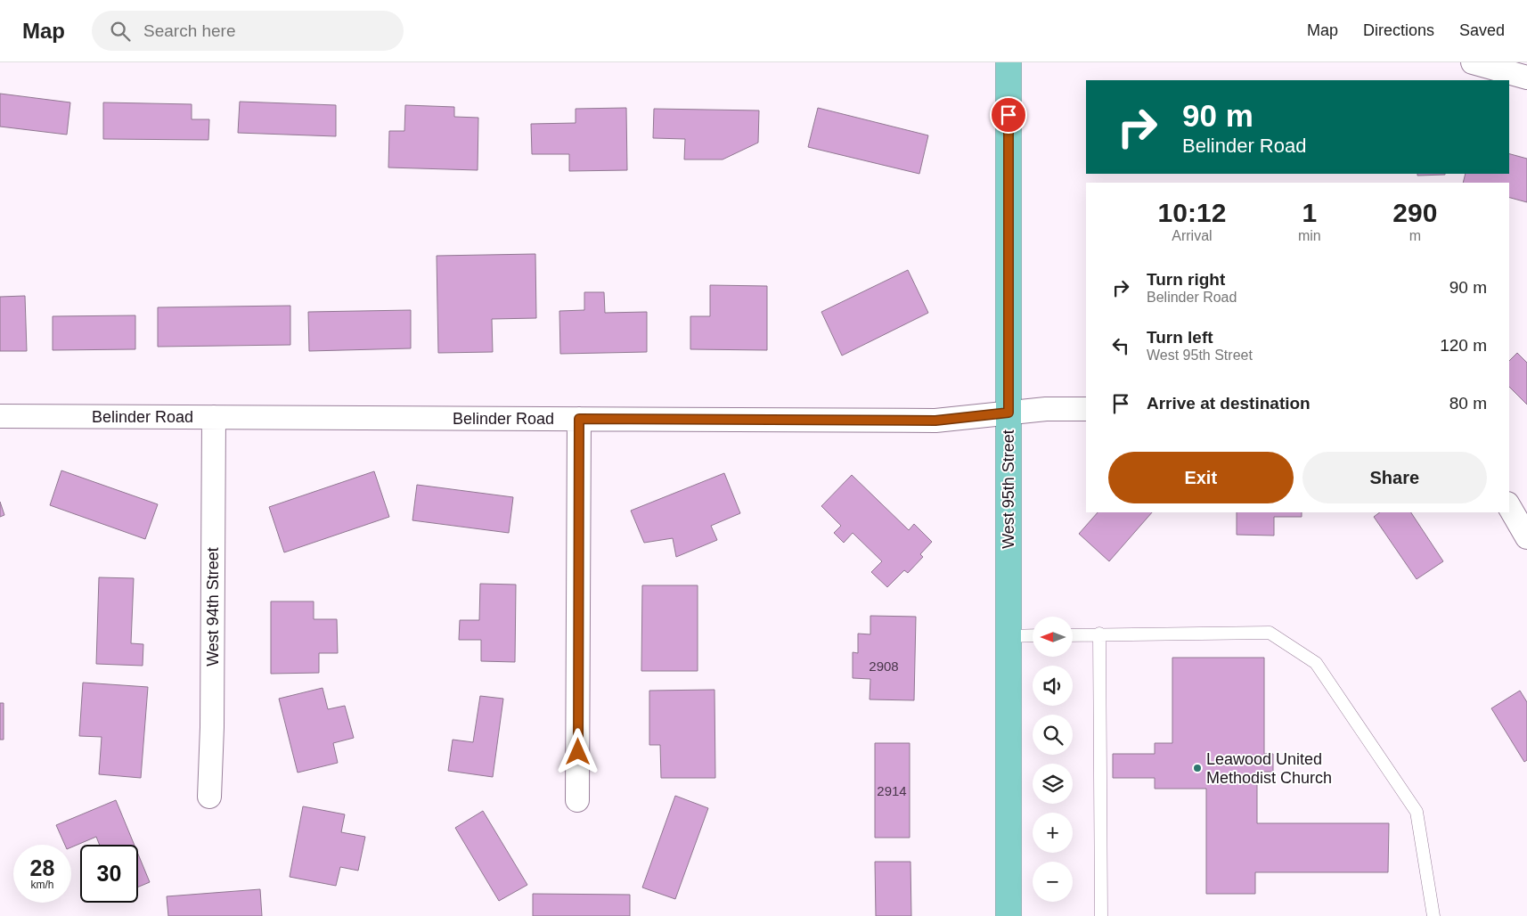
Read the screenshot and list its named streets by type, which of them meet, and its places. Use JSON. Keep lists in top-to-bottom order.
{
  "streets": {
    "main road": ["West 95th Street"],
    "street": ["Belinder Road", "West 94th Street"]
  },
  "crossings": [
    ["Belinder Road", "West 95th Street"],
    ["Belinder Road", "West 94th Street"]
  ],
  "places": ["Leawood United Methodist Church"],
  "house_numbers": ["2908", "2914"],
  "north": "left",
  "page": {
    "header": "Map",
    "search": "Search here",
    "nav": ["Map", "Directions", "Saved"],
    "turn": ["90 m", "Belinder Road"],
    "eta": [
      "10:12",
      "Arrival",
      "1",
      "min",
      "290",
      "m"
    ],
    "list": [
      {
        "name": "Turn right",
        "note": "Belinder Road",
        "value": "90 m"
      },
      {
        "name": "Turn left",
        "note": "West 95th Street",
        "value": "120 m"
      },
      {
        "name": "Arrive at destination",
        "value": "80 m"
      }
    ],
    "buttons": ["Exit", "Share"],
    "map_buttons": ["+", "−"],
    "speed": "28 km/h",
    "limit": "30"
  }
}
